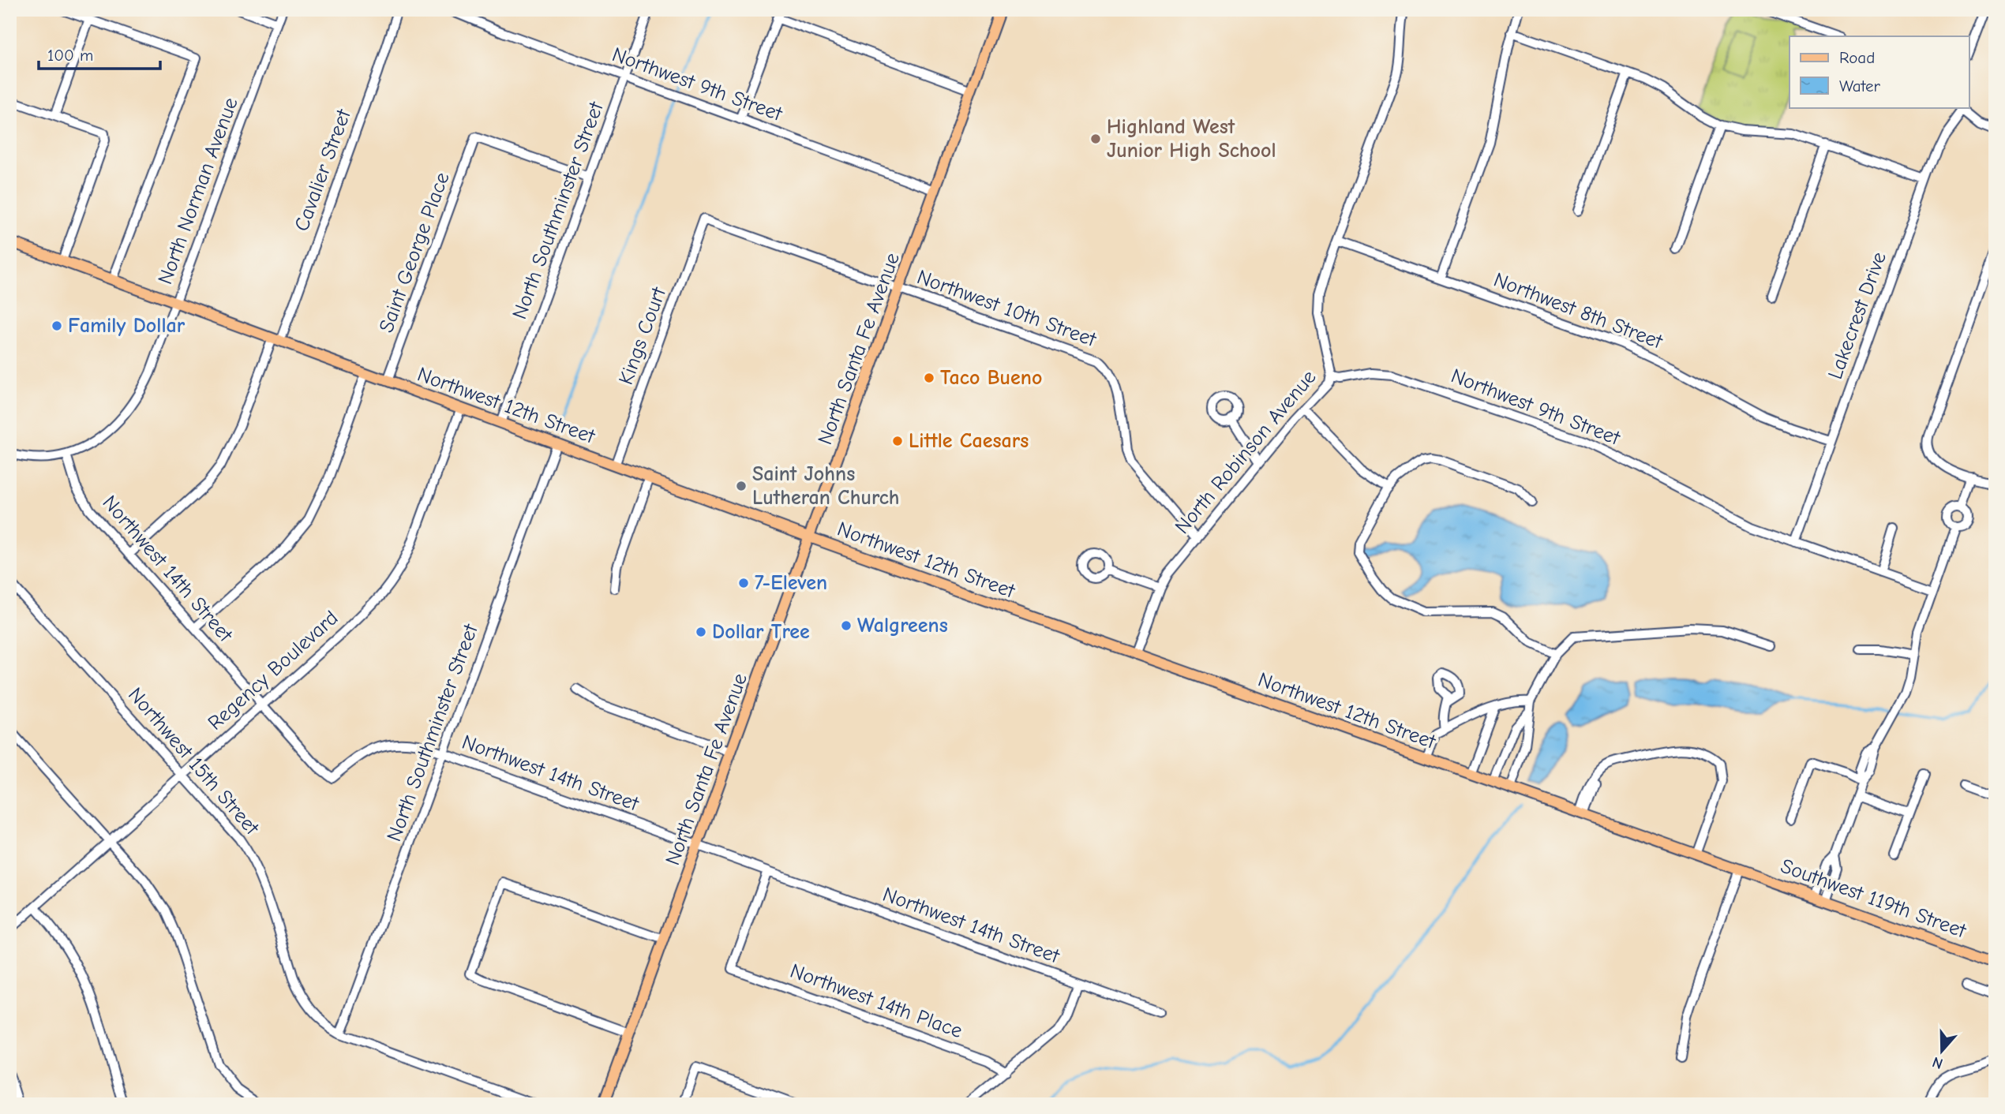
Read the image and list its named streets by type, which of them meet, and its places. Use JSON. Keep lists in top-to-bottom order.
{
  "streets": {
    "main road": ["North Santa Fe Avenue", "Northwest 12th Street", "Southwest 119th Street"],
    "street": [
      "Northwest 9th Street",
      "Cavalier Street",
      "North Norman Avenue",
      "North Southminster Street",
      "Saint George Place",
      "Northwest 10th Street",
      "Northwest 8th Street",
      "Lakecrest Drive",
      "Kings Court",
      "North Robinson Avenue",
      "Northwest 14th Street",
      "Regency Boulevard",
      "Northwest 15th Street",
      "Northwest 14th Place"
    ]
  },
  "crossings": [
    ["Northwest 9th Street", "North Southminster Street"],
    ["Northwest 9th Street", "Lakecrest Drive"],
    ["Northwest 9th Street", "North Santa Fe Avenue"],
    ["Northwest 9th Street", "North Robinson Avenue"],
    ["Cavalier Street", "Northwest 12th Street"],
    ["Cavalier Street", "Northwest 14th Street"],
    ["North Norman Avenue", "Northwest 12th Street"],
    ["North Norman Avenue", "Northwest 14th Street"],
    ["North Southminster Street", "Saint George Place"],
    ["North Southminster Street", "Northwest 12th Street"],
    ["North Southminster Street", "Northwest 14th Street"],
    ["North Southminster Street", "Northwest 15th Street"],
    ["Saint George Place", "Northwest 12th Street"],
    ["Northwest 10th Street", "Kings Court"],
    ["Northwest 10th Street", "North Santa Fe Avenue"],
    ["Northwest 10th Street", "North Robinson Avenue"],
    ["Northwest 8th Street", "Lakecrest Drive"],
    ["Northwest 8th Street", "North Robinson Avenue"],
    ["Kings Court", "Northwest 12th Street"],
    ["North Santa Fe Avenue", "Northwest 12th Street"],
    ["North Santa Fe Avenue", "Northwest 14th Street"],
    ["Northwest 12th Street", "North Robinson Avenue"],
    ["Northwest 12th Street", "Regency Boulevard"],
    ["Northwest 12th Street", "Southwest 119th Street"],
    ["Northwest 14th Street", "Regency Boulevard"],
    ["Northwest 14th Street", "Northwest 14th Place"],
    ["Regency Boulevard", "Northwest 15th Street"]
  ],
  "places": [
    "Highland West Junior High School",
    "Family Dollar",
    "Taco Bueno",
    "Little Caesars",
    "Saint Johns Lutheran Church",
    "7-Eleven",
    "Walgreens",
    "Dollar Tree"
  ],
  "legend": ["Road", "Water"],
  "scale_bar": "100 m",
  "north": "bottom"
}
